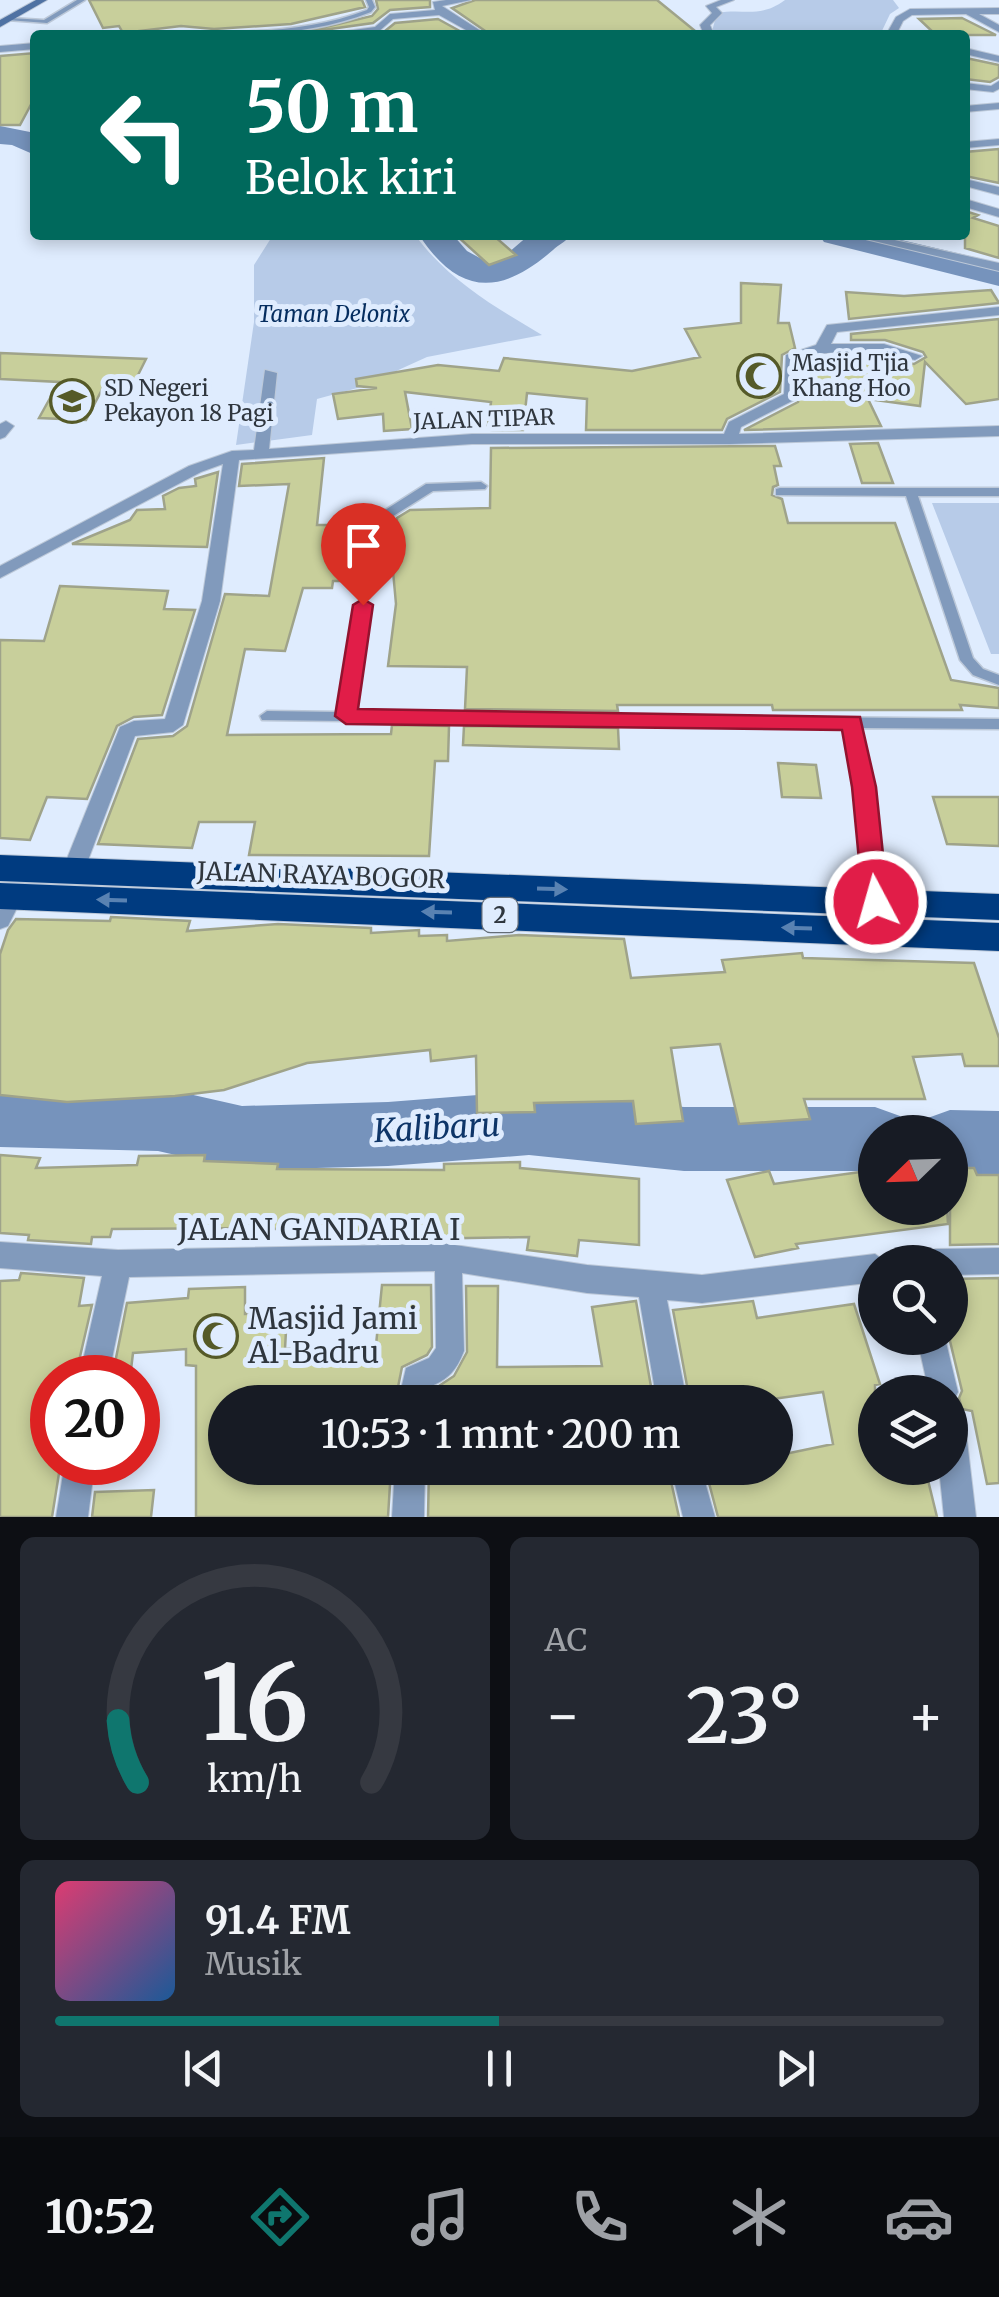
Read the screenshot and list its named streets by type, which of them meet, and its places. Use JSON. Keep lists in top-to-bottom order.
{
  "streets": {
    "highway": ["JALAN RAYA BOGOR", "2"],
    "street": ["JALAN TIPAR", "JALAN GANDARIA I"]
  },
  "water": ["Kalibaru"],
  "parks": ["Taman Delonix"],
  "places": {
    "mosque": ["Masjid Tjia Khang Hoo", "Masjid Jami Al-Badru"],
    "school or university": ["SD Negeri Pekayon 18 Pagi"]
  },
  "north": "bottom left",
  "page": {
    "turn": ["50 m", "Belok kiri"],
    "limit": "20",
    "trip": "10:53 · 1 mnt · 200 m",
    "tile": "AC",
    "heat": ["−", "23°", "+"],
    "song": ["91.4 FM", "Musik"],
    "tabs": "10:52",
    "gauge": ["16", "km/h"]
  }
}
